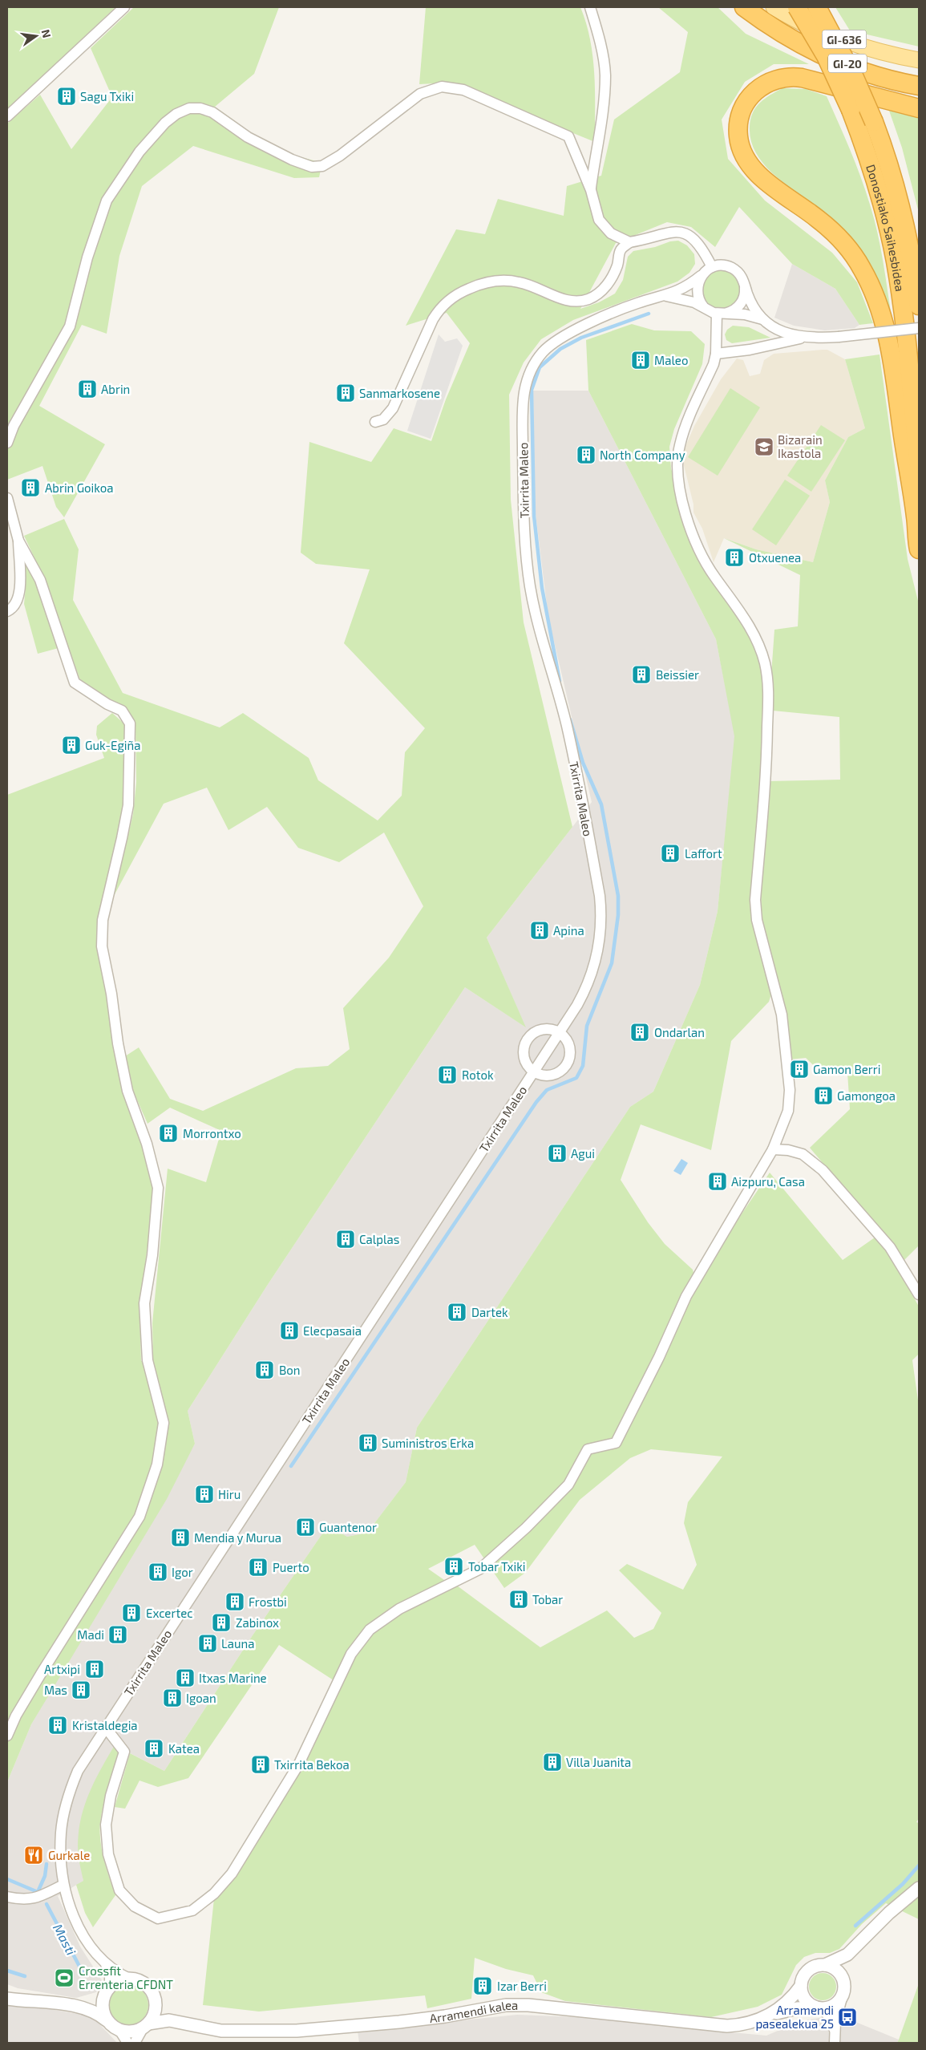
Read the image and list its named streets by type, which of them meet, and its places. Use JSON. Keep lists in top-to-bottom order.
{
  "streets": {
    "highway": ["GI-20", "Donostiako Saihesbidea"],
    "main road": ["GI-636"],
    "street": ["Txirrita Maleo", "Arramendi kalea"]
  },
  "water": ["Masti"],
  "places": {
    "building": [
      "Sagu Txiki",
      "Maleo",
      "Abrin",
      "Sanmarkosene",
      "North Company",
      "Abrin Goikoa",
      "Otxuenea",
      "Beissier",
      "Guk-Egiña",
      "Laffort",
      "Apina",
      "Ondarlan",
      "Gamon Berri",
      "Rotok",
      "Gamongoa",
      "Morrontxo",
      "Agui",
      "Aizpuru, Casa",
      "Calplas",
      "Dartek",
      "Elecpasaia",
      "Bon",
      "Suministros Erka",
      "Hiru",
      "Guantenor",
      "Mendia y Murua",
      "Tobar Txiki",
      "Puerto",
      "Igor",
      "Tobar",
      "Frostbi",
      "Excertec",
      "Zabinox",
      "Madi",
      "Launa",
      "Artxipi",
      "Itxas Marine",
      "Mas",
      "Igoan",
      "Kristaldegia",
      "Katea",
      "Villa Juanita",
      "Txirrita Bekoa",
      "Izar Berri"
    ],
    "school or university": ["Bizarain Ikastola"],
    "restaurant": ["Gurkale"],
    "sports": ["Crossfit Errenteria CFDNT"],
    "bus stop": ["Arramendi pasealekua 25"]
  },
  "north": "right"
}
